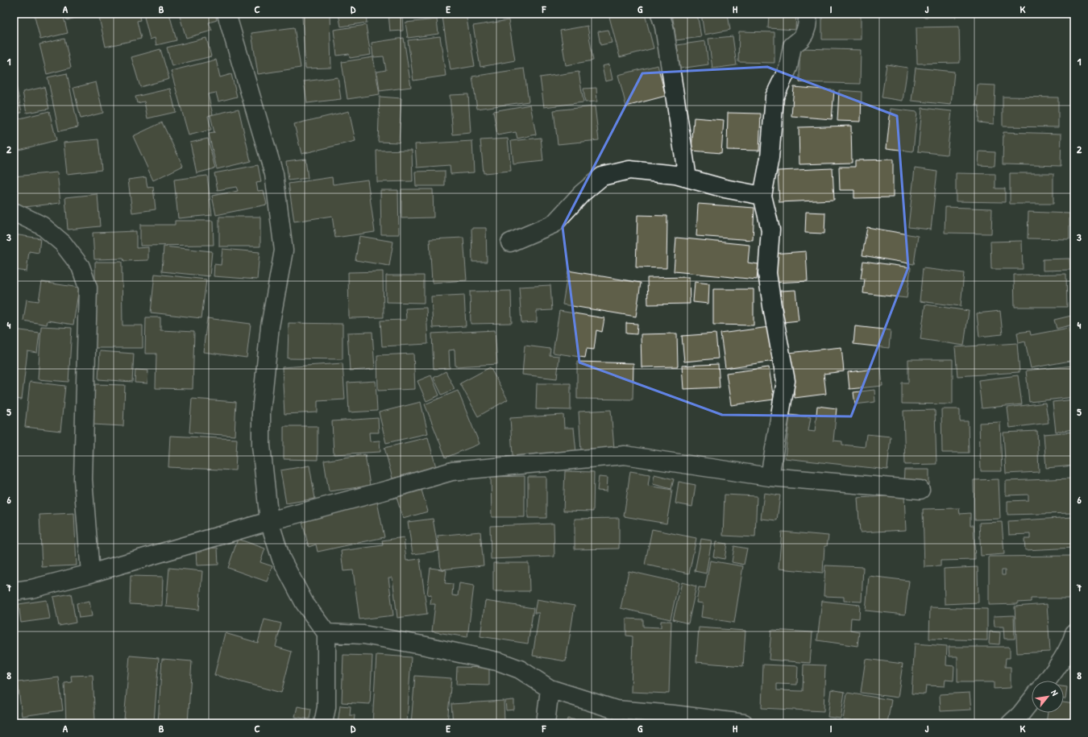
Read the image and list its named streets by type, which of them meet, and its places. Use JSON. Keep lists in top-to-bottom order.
{
  "north": "top right",
  "grid": {
    "columns": [
      "A",
      "B",
      "C",
      "D",
      "E",
      "F",
      "G",
      "H",
      "I",
      "J",
      "K"
    ],
    "rows": [
      "1",
      "2",
      "3",
      "4",
      "5",
      "6",
      "7",
      "8"
    ]
  }
}
